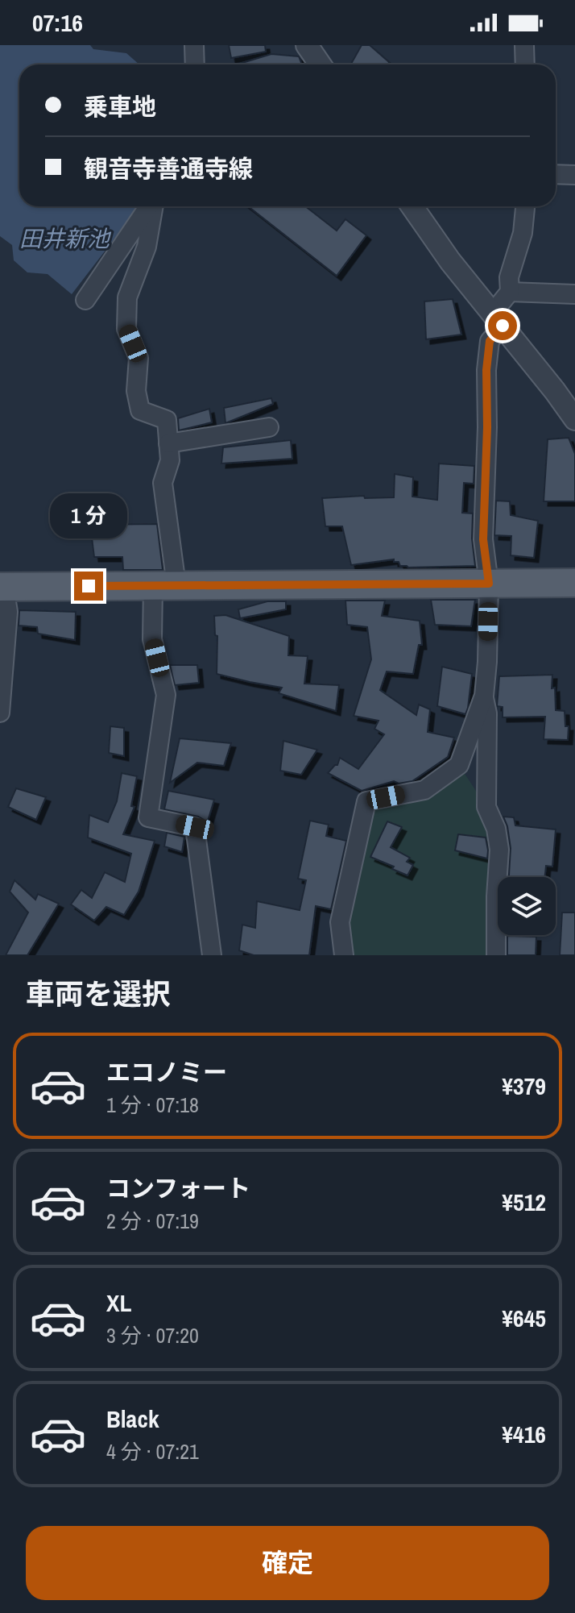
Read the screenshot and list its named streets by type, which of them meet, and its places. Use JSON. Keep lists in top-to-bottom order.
{
  "water": ["田井新池"],
  "page": {
    "status": "07:16",
    "banner": ["乗車地", "観音寺善通寺線"],
    "bubble": "1 分",
    "heading": "車両を選択",
    "list": [
      {
        "name": "エコノミー",
        "note": "1 分 · 07:18",
        "value": "¥379"
      },
      {
        "name": "コンフォート",
        "note": "2 分 · 07:19",
        "value": "¥512"
      },
      {
        "name": "XL",
        "note": "3 分 · 07:20",
        "value": "¥645"
      },
      {
        "name": "Black",
        "note": "4 分 · 07:21",
        "value": "¥416"
      }
    ],
    "buttons": "確定"
  }
}
